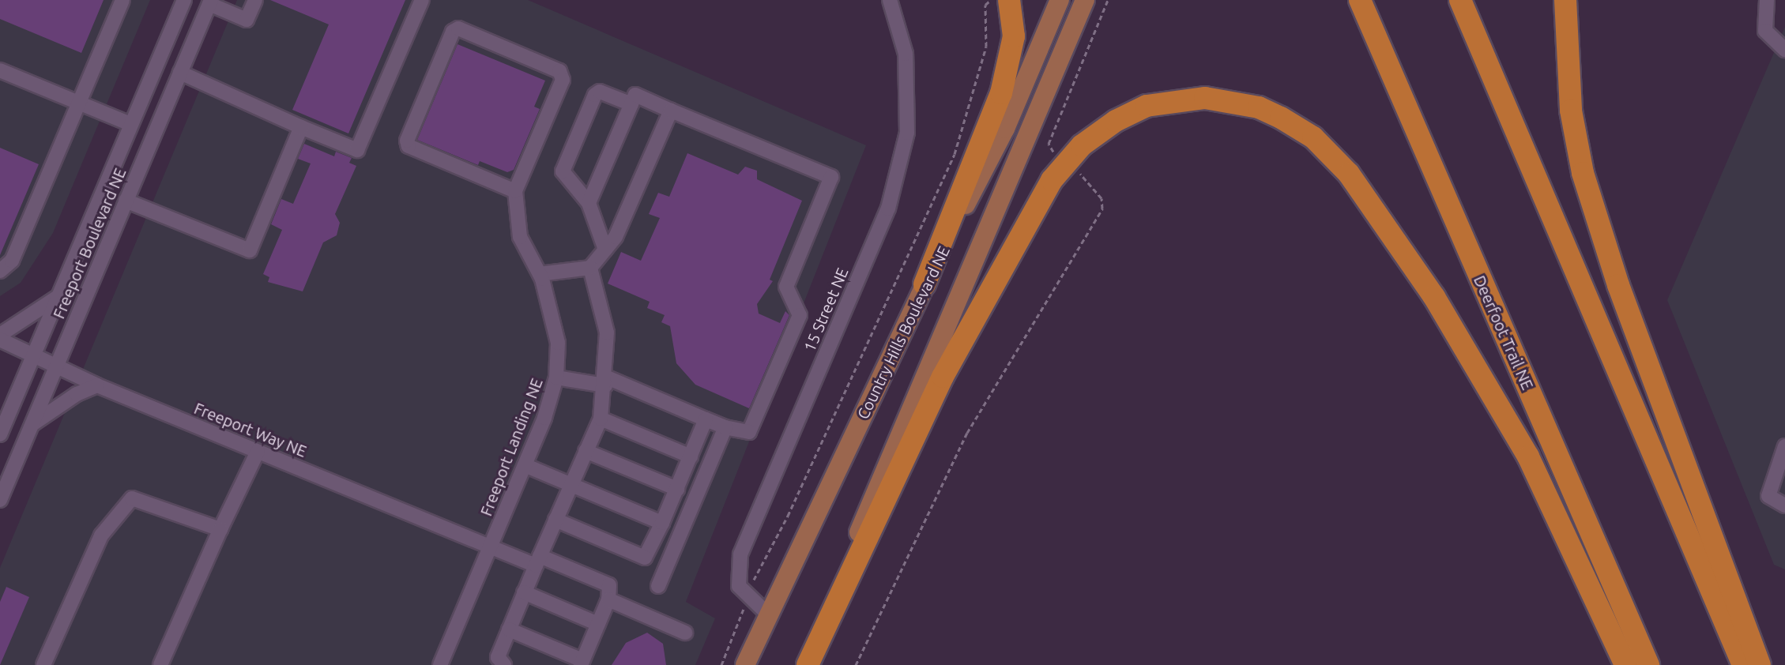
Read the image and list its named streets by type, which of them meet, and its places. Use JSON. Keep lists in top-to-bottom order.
{
  "streets": {
    "highway": ["Deerfoot Trail NE"],
    "main road": ["Country Hills Boulevard NE"],
    "street": [
      "Freeport Boulevard NE",
      "15 Street NE",
      "Freeport Way NE",
      "Freeport Landing NE"
    ]
  },
  "crossings": [
    ["Freeport Boulevard NE", "Freeport Way NE"],
    ["15 Street NE", "Country Hills Boulevard NE"],
    ["Freeport Way NE", "Freeport Landing NE"]
  ]
}
